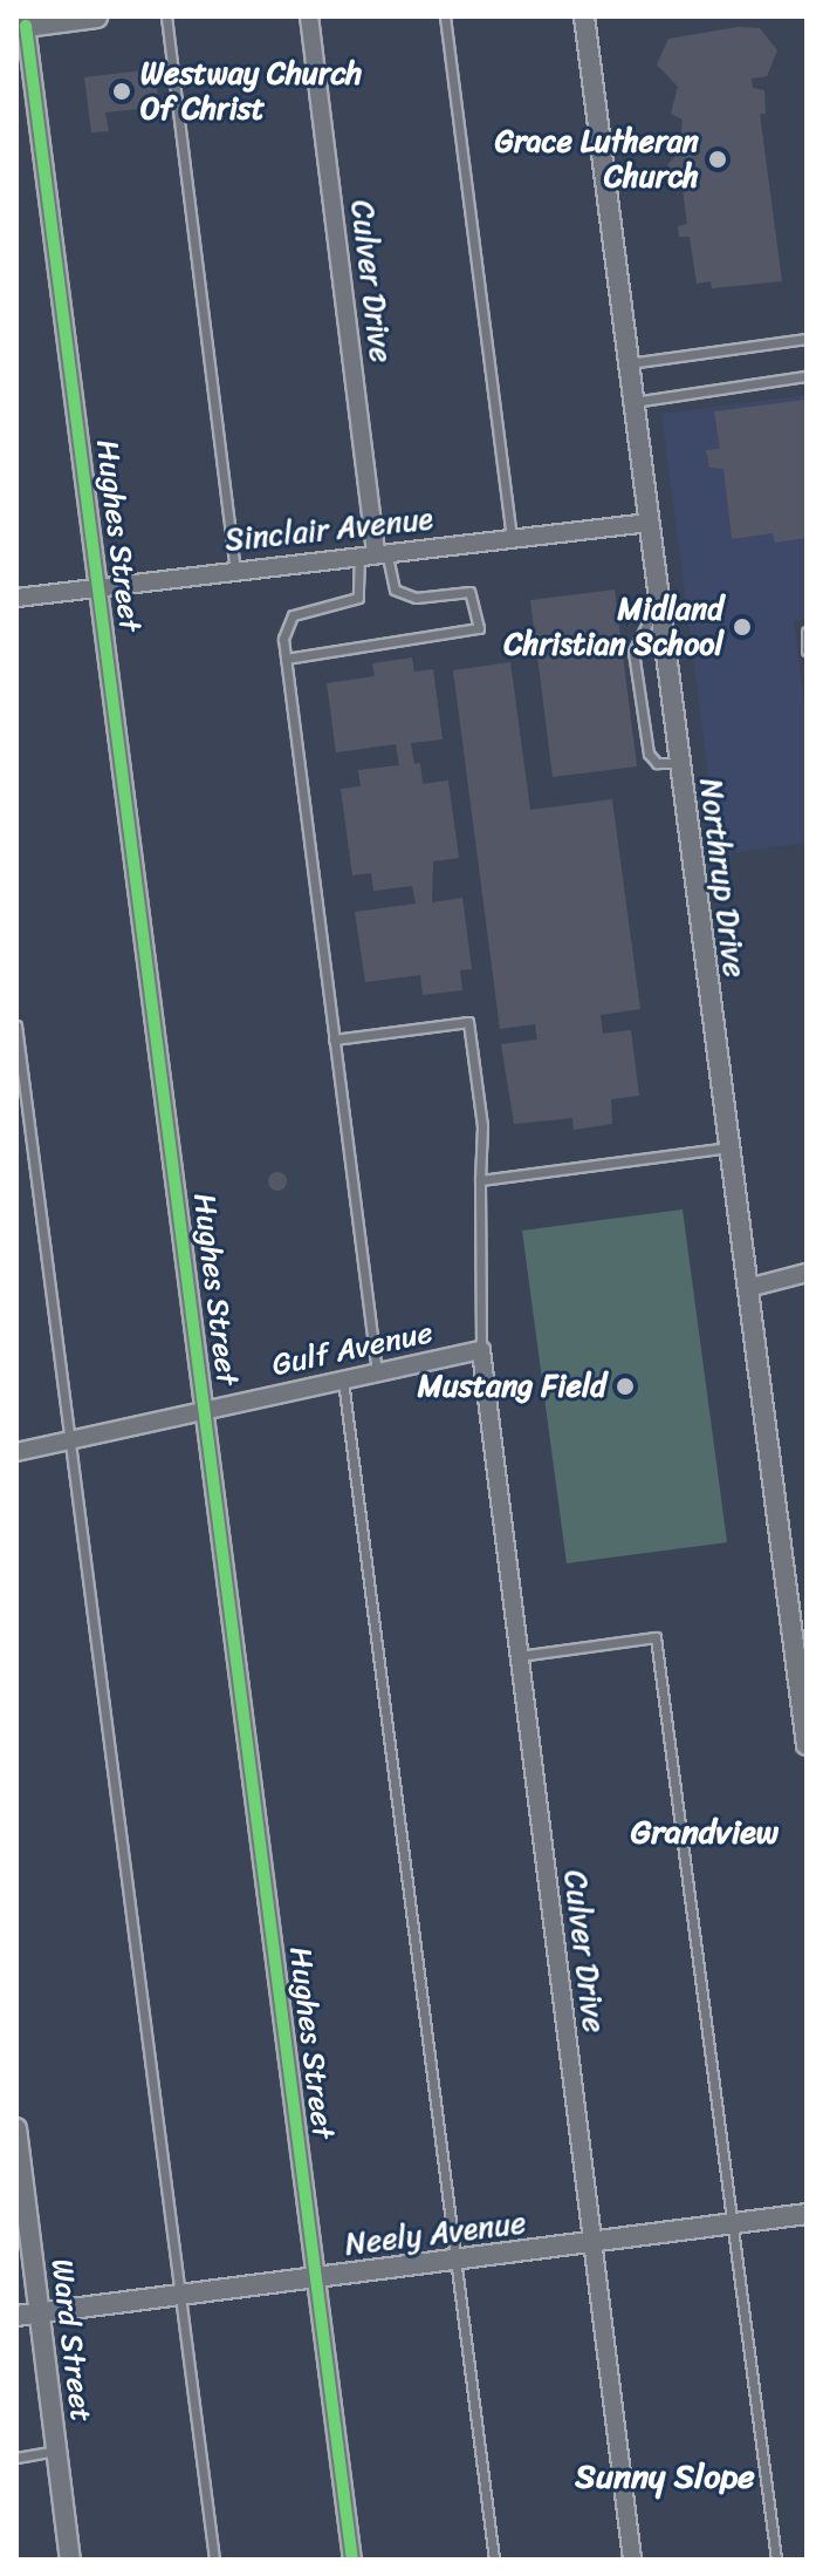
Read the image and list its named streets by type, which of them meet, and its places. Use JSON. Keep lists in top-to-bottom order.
{
  "streets": {
    "street": [
      "Culver Drive",
      "Sinclair Avenue",
      "Hughes Street",
      "Northrup Drive",
      "Gulf Avenue",
      "Neely Avenue",
      "Ward Street"
    ]
  },
  "crossings": [
    ["Culver Drive", "Sinclair Avenue"],
    ["Culver Drive", "Gulf Avenue"],
    ["Culver Drive", "Neely Avenue"],
    ["Sinclair Avenue", "Hughes Street"],
    ["Sinclair Avenue", "Northrup Drive"],
    ["Hughes Street", "Gulf Avenue"],
    ["Hughes Street", "Neely Avenue"],
    ["Neely Avenue", "Ward Street"]
  ],
  "districts": ["Grandview", "Sunny Slope"],
  "places": [
    "Westway Church Of Christ",
    "Grace Lutheran Church",
    "Midland Christian School",
    "Mustang Field"
  ]
}
